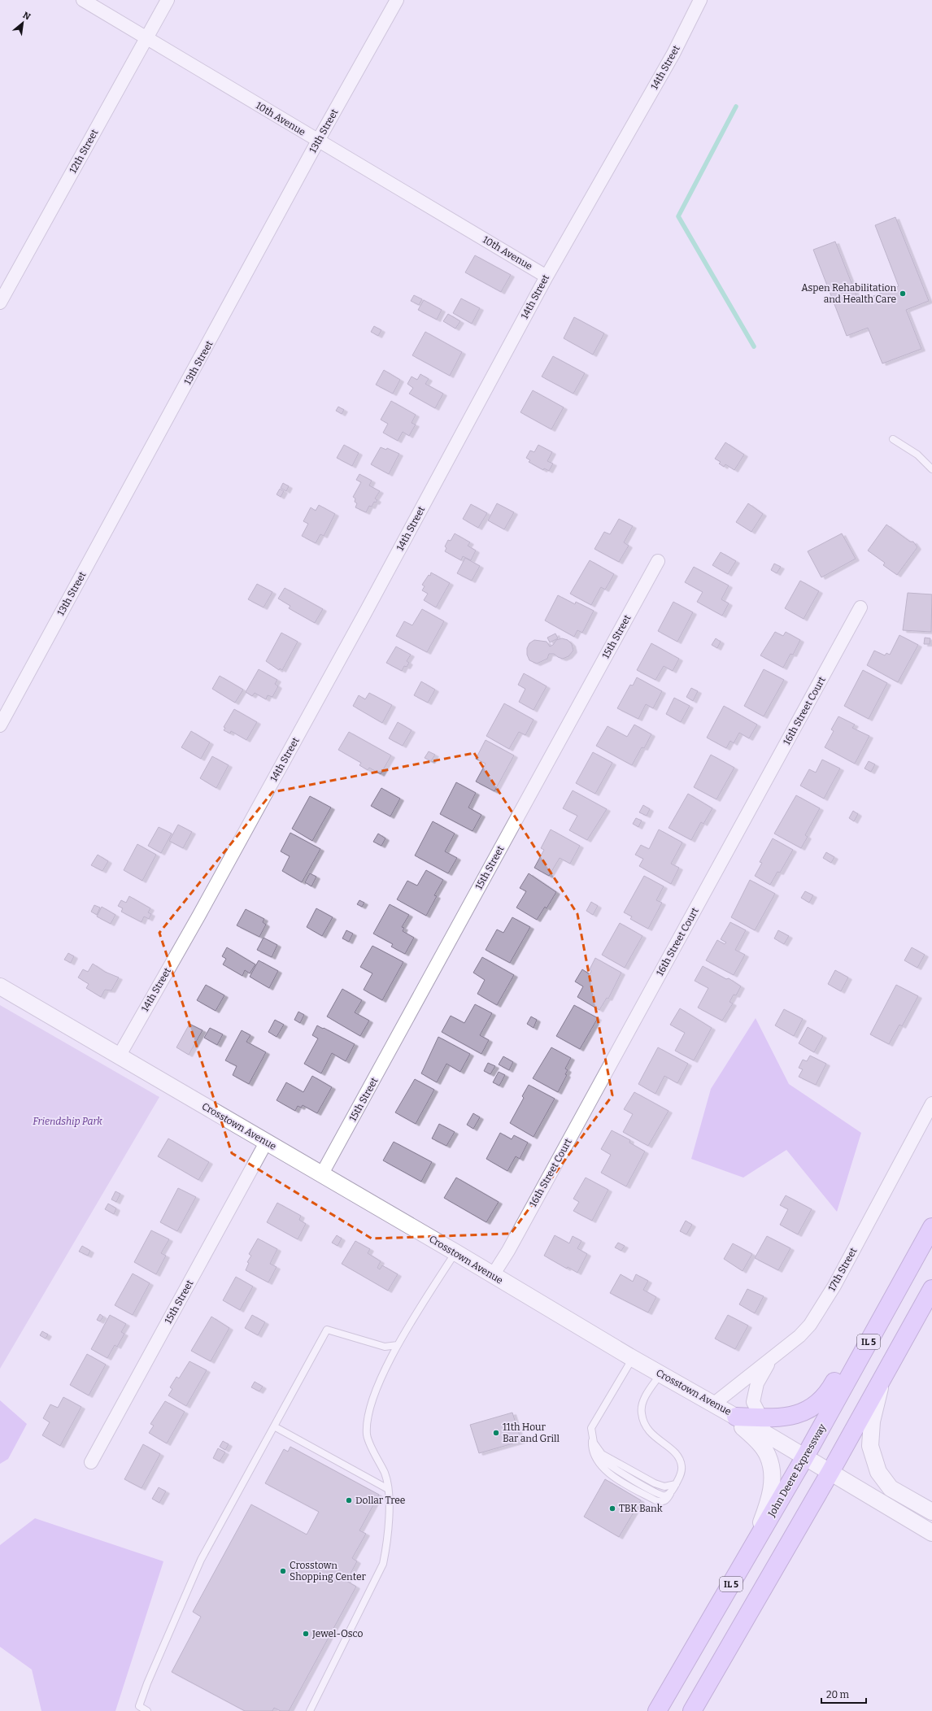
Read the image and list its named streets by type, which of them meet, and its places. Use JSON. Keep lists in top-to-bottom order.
{
  "streets": {
    "highway": ["IL 5", "John Deere Expressway"],
    "street": [
      "14th Street",
      "10th Avenue",
      "13th Street",
      "12th Street",
      "15th Street",
      "16th Street Court",
      "Crosstown Avenue",
      "17th Street"
    ]
  },
  "crossings": [
    ["14th Street", "10th Avenue"],
    ["14th Street", "Crosstown Avenue"],
    ["10th Avenue", "13th Street"],
    ["10th Avenue", "12th Street"],
    ["15th Street", "Crosstown Avenue"],
    ["16th Street Court", "Crosstown Avenue"],
    ["Crosstown Avenue", "17th Street"],
    ["Crosstown Avenue", "John Deere Expressway"]
  ],
  "parks": ["Friendship Park"],
  "places": [
    "Aspen Rehabilitation and Health Care",
    "11th Hour Bar and Grill",
    "Dollar Tree",
    "TBK Bank",
    "Crosstown Shopping Center",
    "Jewel-Osco"
  ],
  "scale_bar": "20 m",
  "north": "top right"
}
